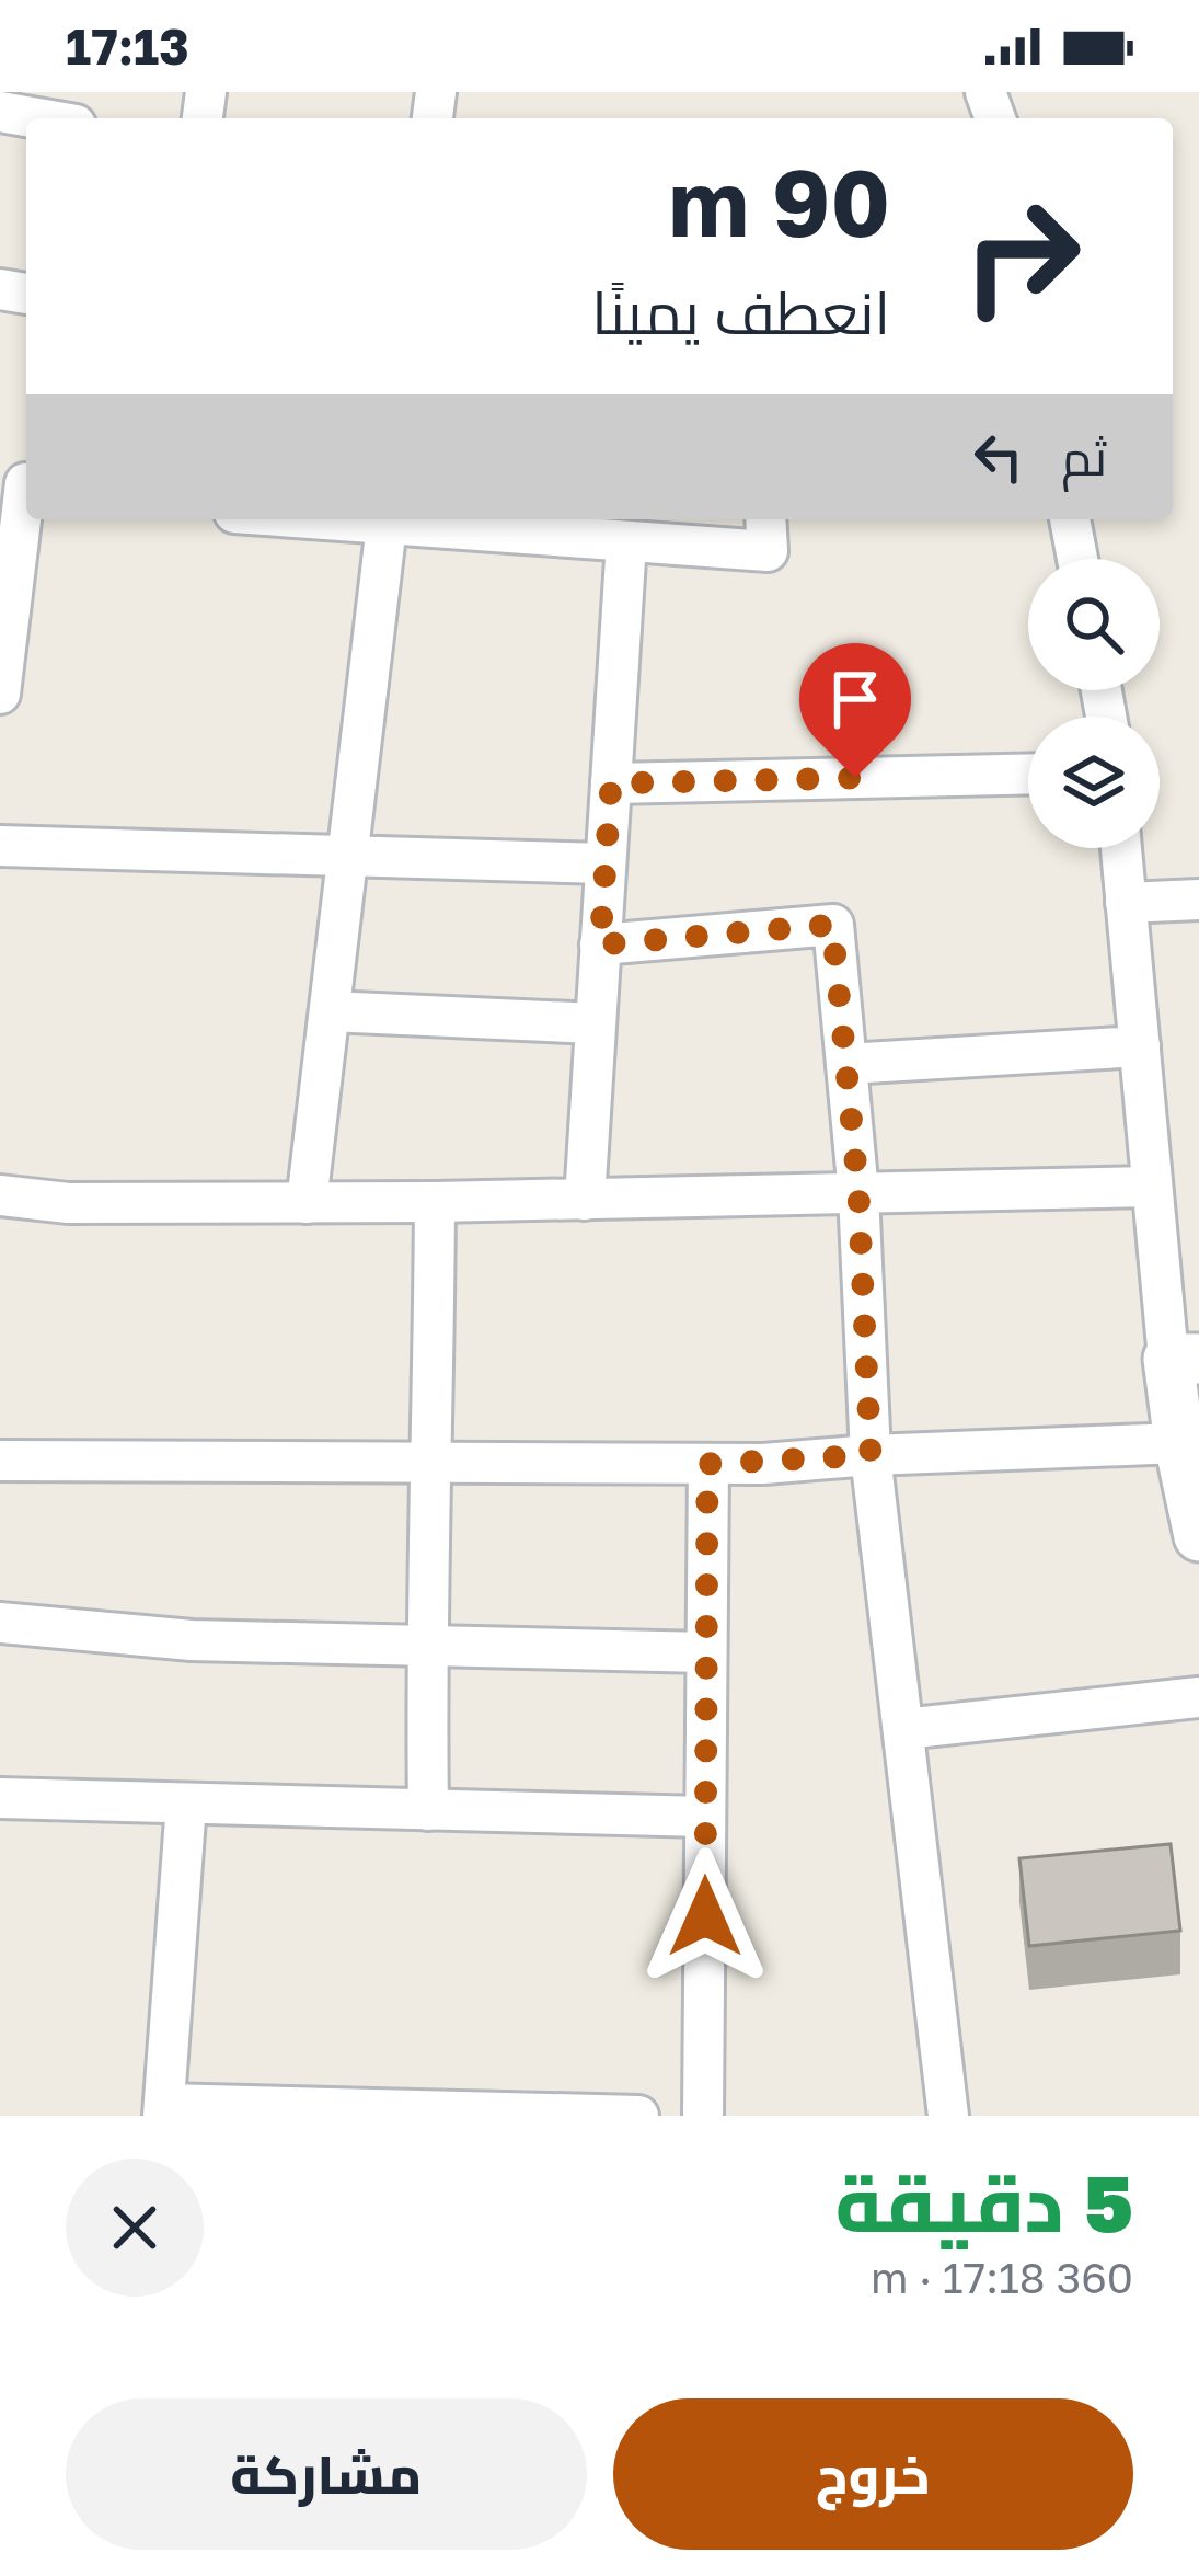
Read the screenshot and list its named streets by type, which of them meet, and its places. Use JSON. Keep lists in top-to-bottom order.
{
  "page": {
    "status": "17:13",
    "turn": ["90 m", "انعطف يمينًا"],
    "then": "ثم",
    "heading": ["5 دقيقة", "360 m · 17:18"],
    "buttons": ["خروج", "مشاركة"]
  }
}
